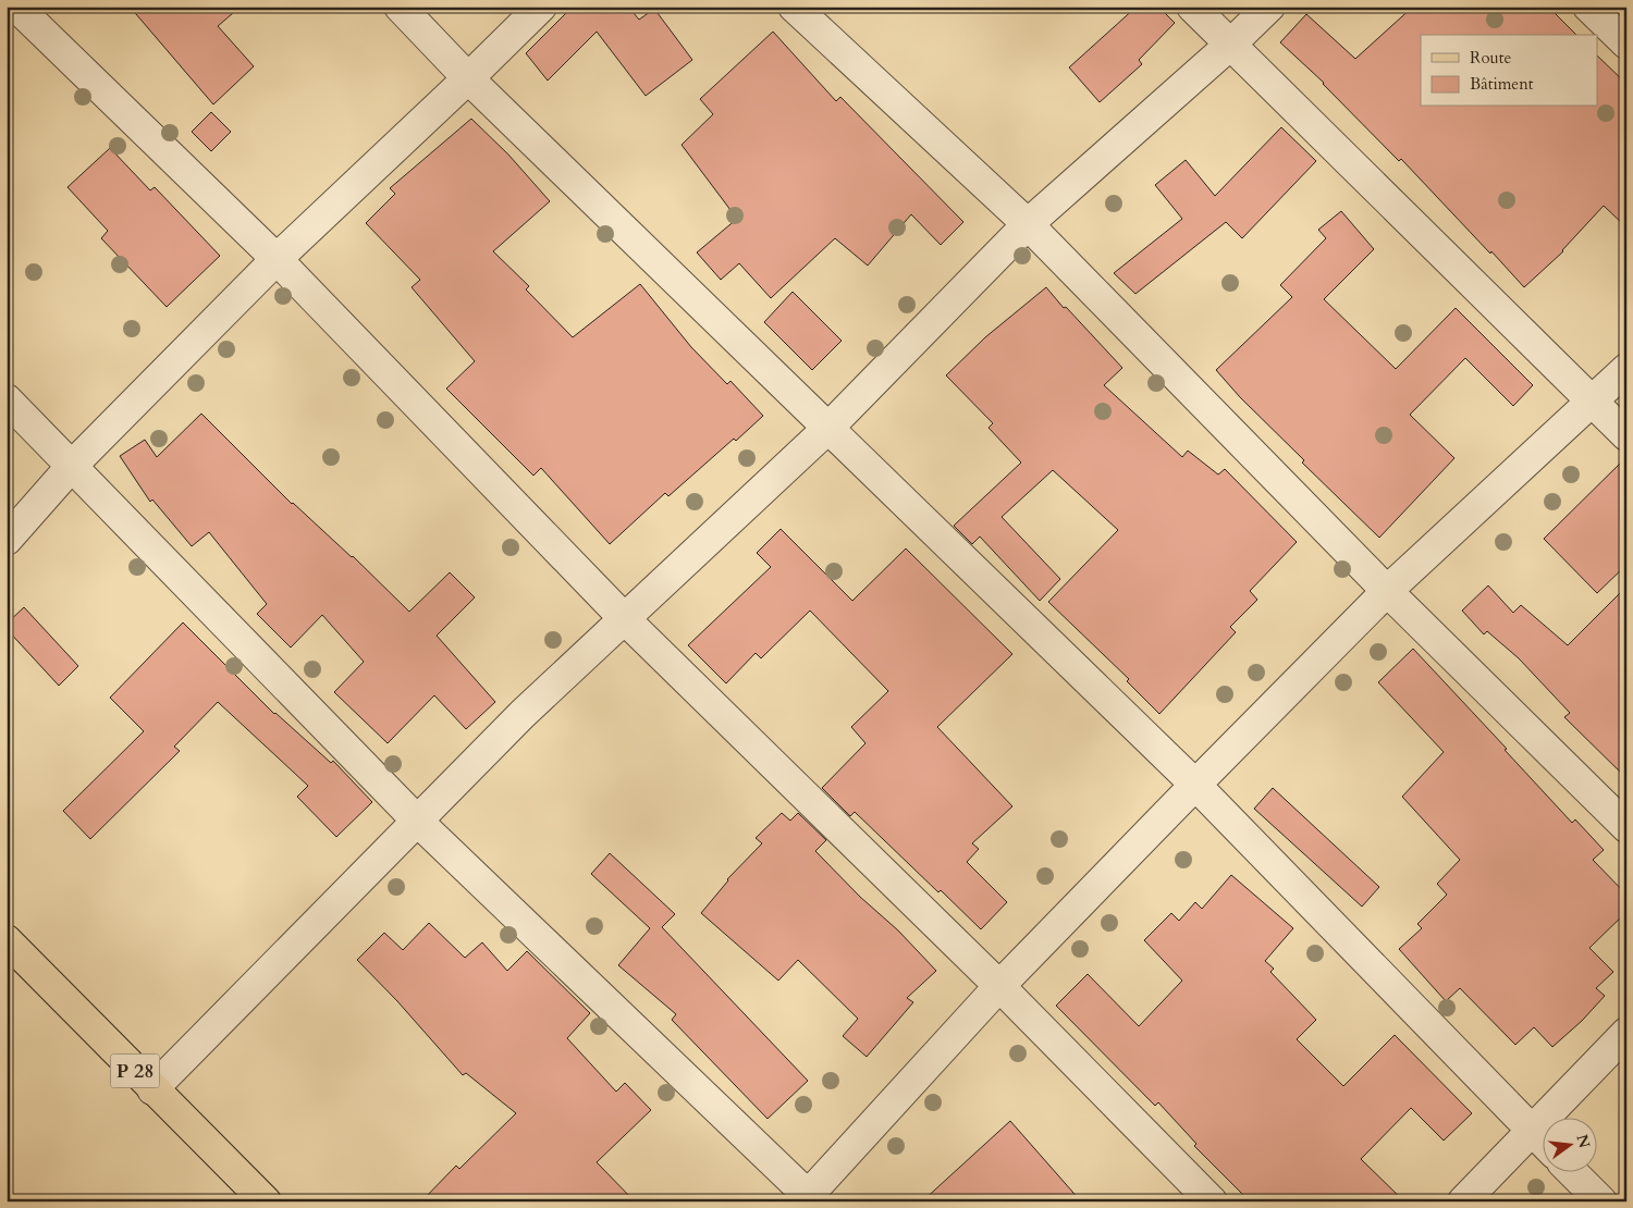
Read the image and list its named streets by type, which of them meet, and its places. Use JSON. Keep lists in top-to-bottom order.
{
  "streets": {
    "main road": ["P 28"]
  },
  "legend": ["Route", "Bâtiment"],
  "north": "right"
}
